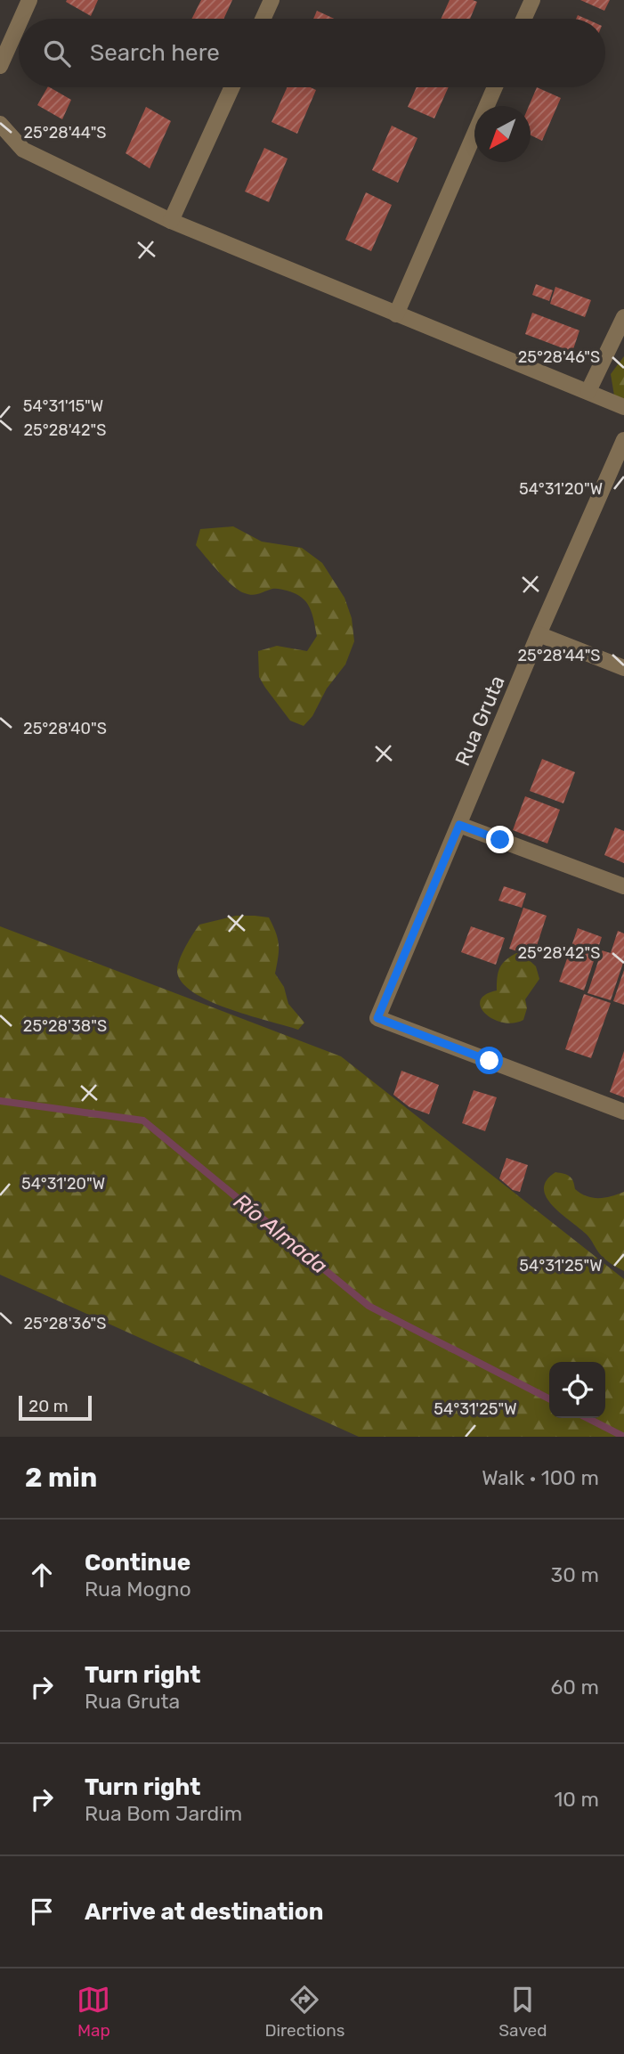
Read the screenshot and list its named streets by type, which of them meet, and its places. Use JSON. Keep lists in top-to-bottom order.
{
  "streets": {
    "street": ["Rua Gruta"]
  },
  "water": ["Río Almada"],
  "scale_bar": "20 m",
  "north": "bottom left",
  "page": {
    "search": "Search here",
    "scale": "20 m",
    "heading": ["2 min", "Walk · 100 m"],
    "list": [
      ["Continue", "Rua Mogno", "30 m"],
      ["Turn right", "Rua Gruta", "60 m"],
      ["Turn right", "Rua Bom Jardim", "10 m"],
      "Arrive at destination"
    ],
    "nav": ["Map", "Directions", "Saved"]
  },
  "coordinates": [
    "25°28'44\"S",
    "25°28'46\"S",
    "54°31'15\"W",
    "25°28'42\"S",
    "54°31'20\"W",
    "25°28'40\"S",
    "25°28'38\"S",
    "54°31'25\"W",
    "25°28'36\"S"
  ]
}
